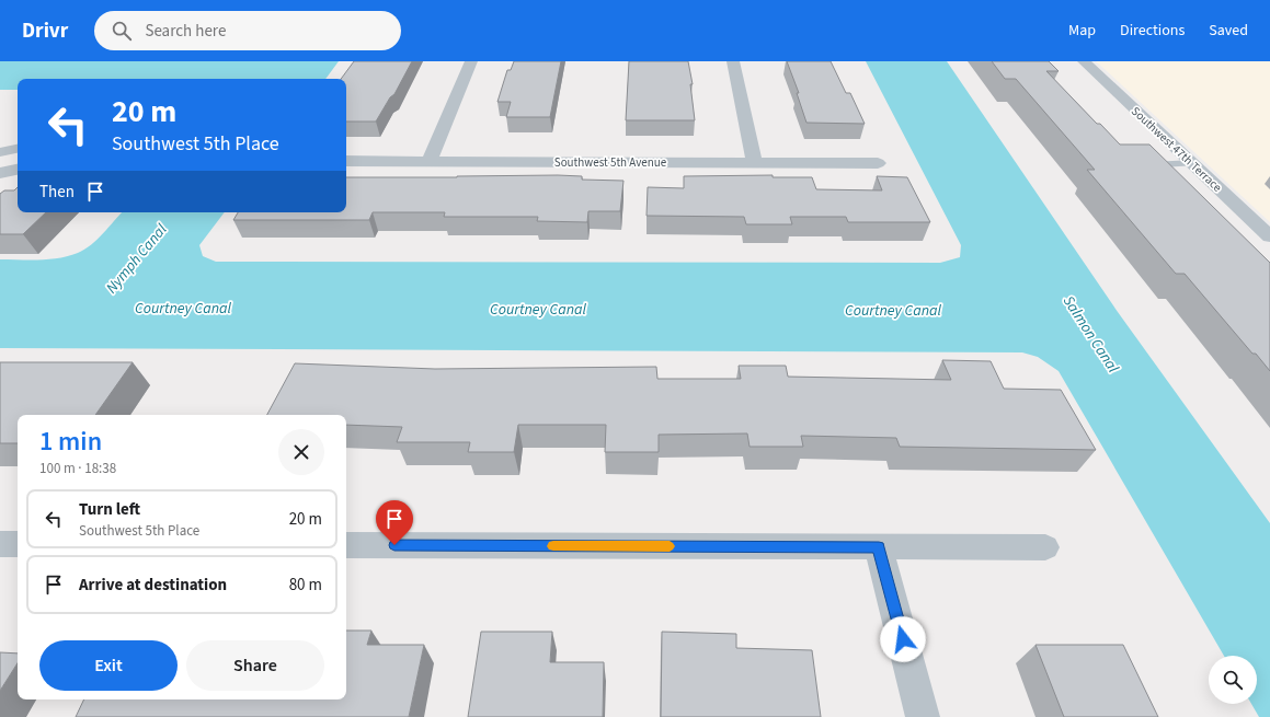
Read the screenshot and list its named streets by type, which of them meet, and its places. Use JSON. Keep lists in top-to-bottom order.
{
  "streets": {
    "street": ["Southwest 47th Terrace", "Southwest 5th Avenue"]
  },
  "water": ["Nymph Canal", "Courtney Canal", "Salmon Canal"],
  "page": {
    "header": "Drivr",
    "search": "Search here",
    "nav": ["Map", "Directions", "Saved"],
    "turn": ["20 m", "Southwest 5th Place"],
    "then": "Then",
    "heading": ["1 min", "100 m · 18:38"],
    "list": [
      {
        "name": "Turn left",
        "note": "Southwest 5th Place",
        "value": "20 m"
      },
      {
        "name": "Arrive at destination",
        "value": "80 m"
      }
    ],
    "buttons": ["Exit", "Share"]
  }
}
